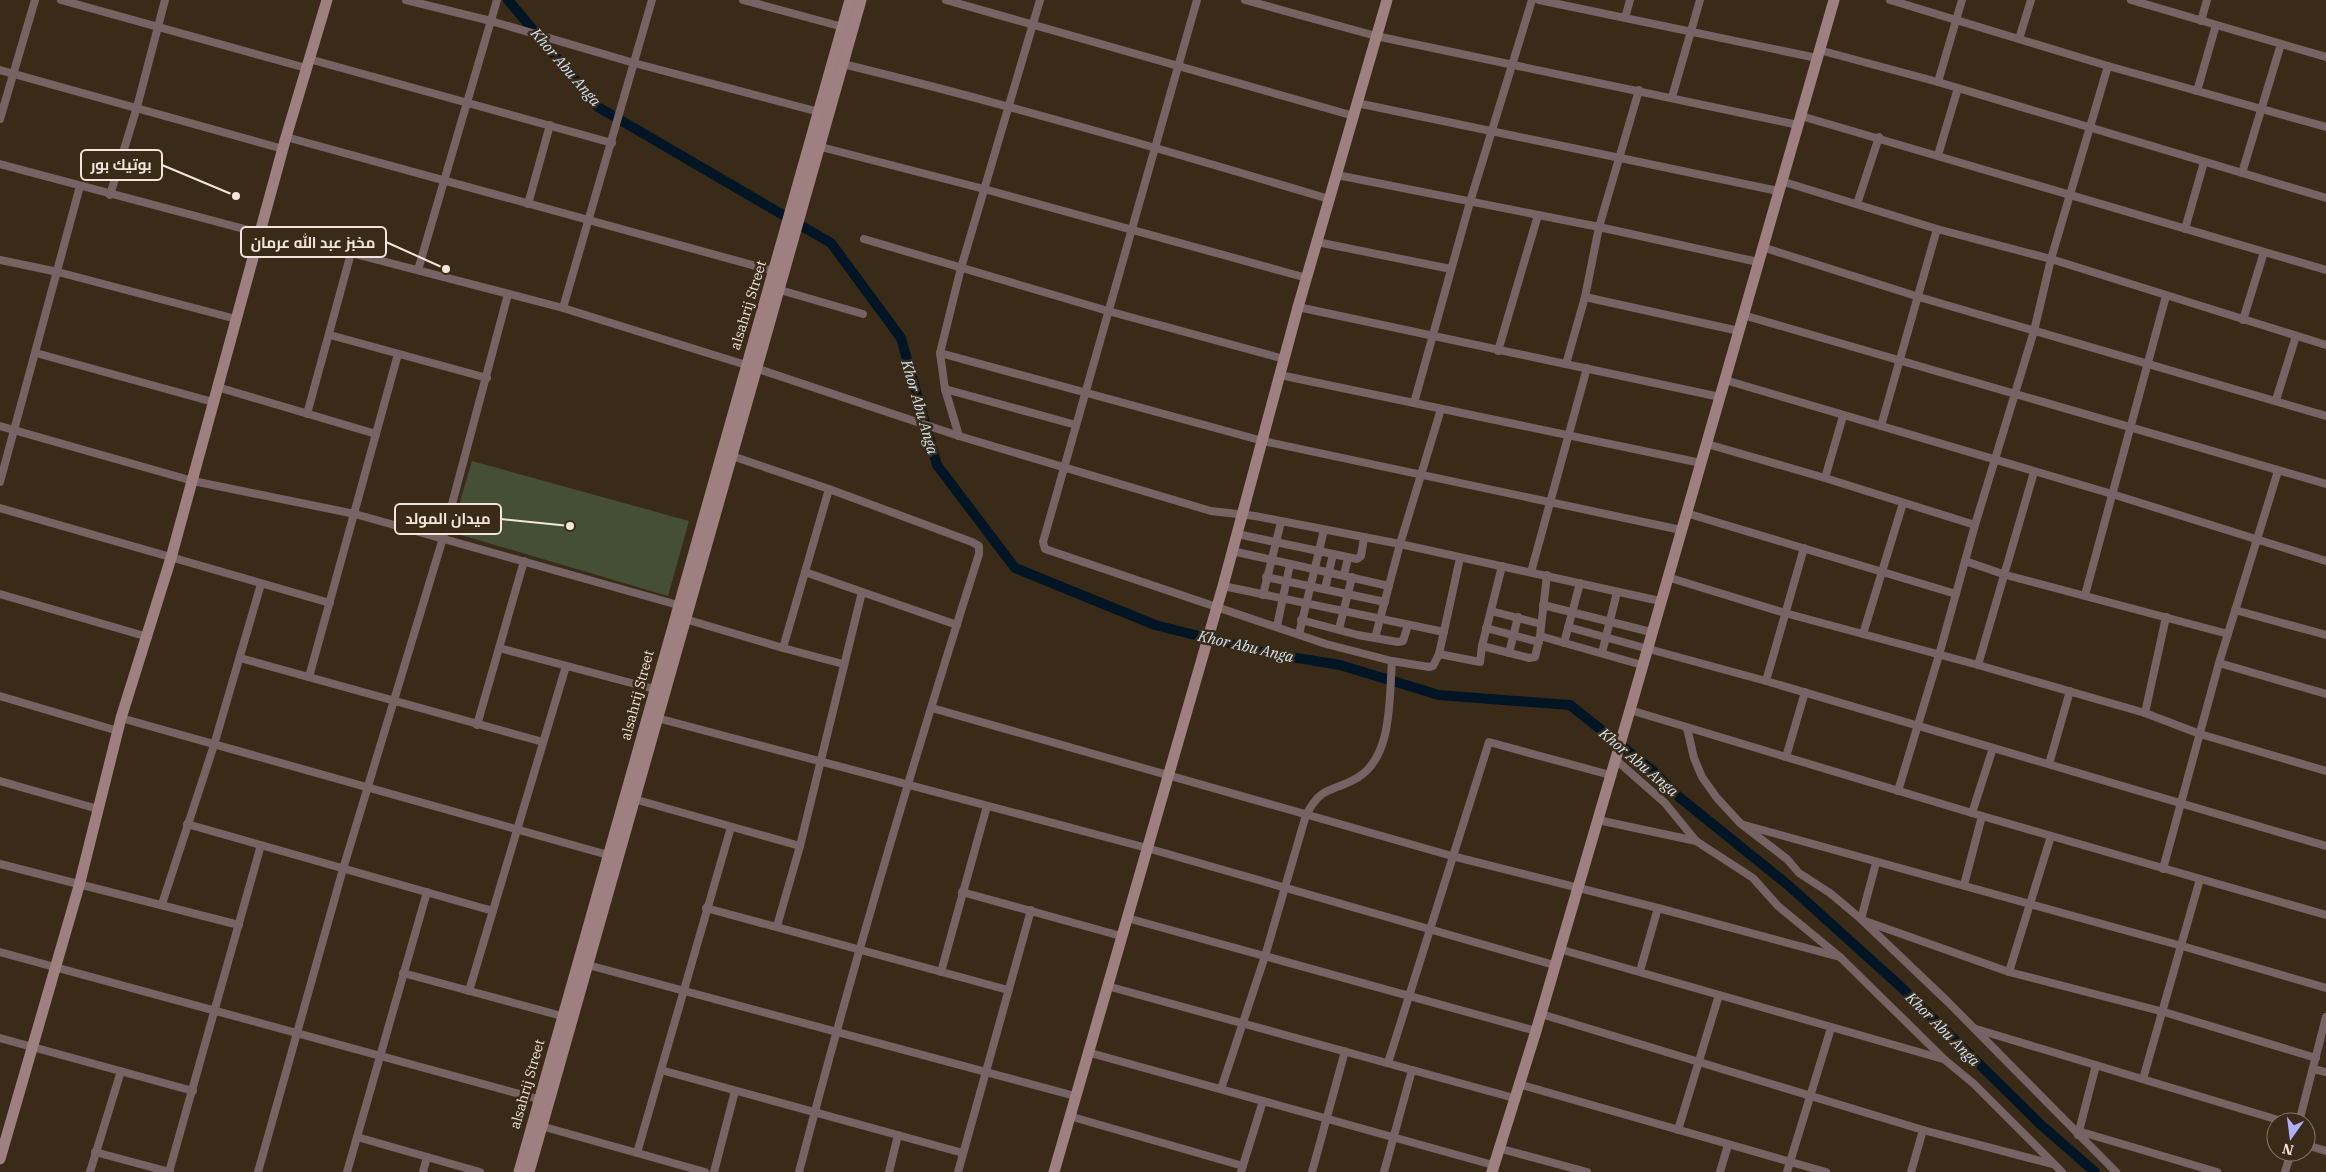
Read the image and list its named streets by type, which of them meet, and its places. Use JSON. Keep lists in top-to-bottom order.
{
  "streets": {
    "street": ["alsahrij Street"]
  },
  "water": ["Khor Abu Anga"],
  "places": ["بوتيك بور", "مخبز عبد الله عرمان", "ميدان المولد"],
  "north": "bottom"
}
